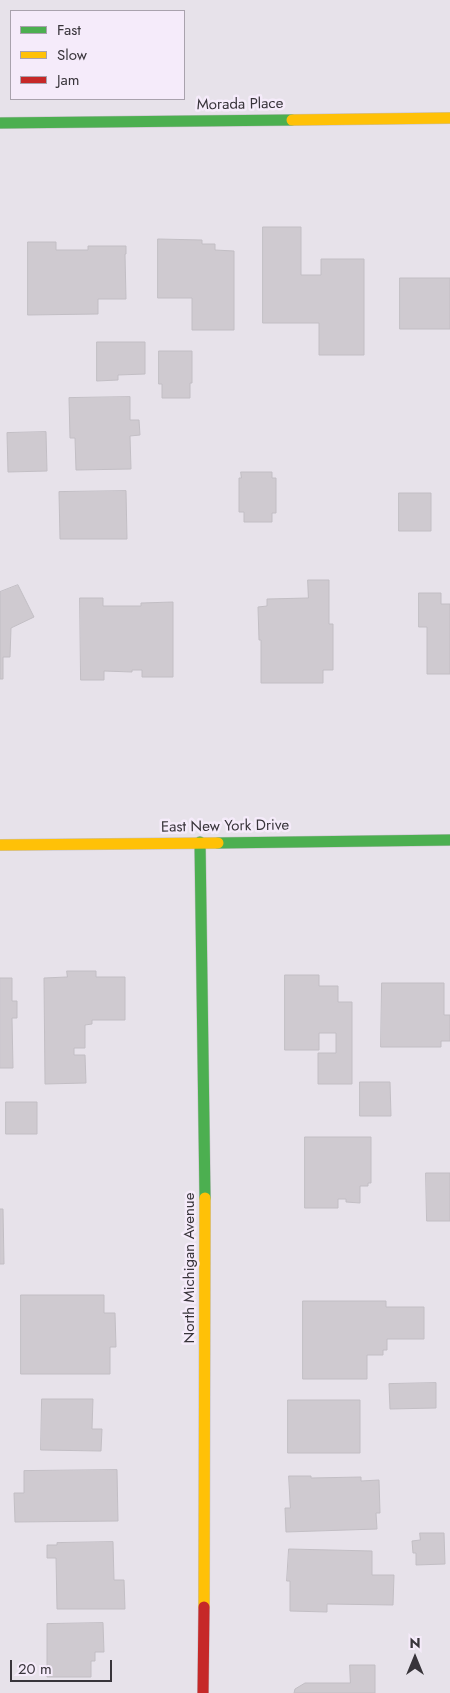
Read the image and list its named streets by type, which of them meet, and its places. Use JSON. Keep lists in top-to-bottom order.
{
  "streets": {
    "street": ["Morada Place", "East New York Drive", "North Michigan Avenue"]
  },
  "crossings": [
    ["East New York Drive", "North Michigan Avenue"]
  ],
  "legend": ["Fast", "Slow", "Jam"],
  "scale_bar": "20 m",
  "north": "top"
}
